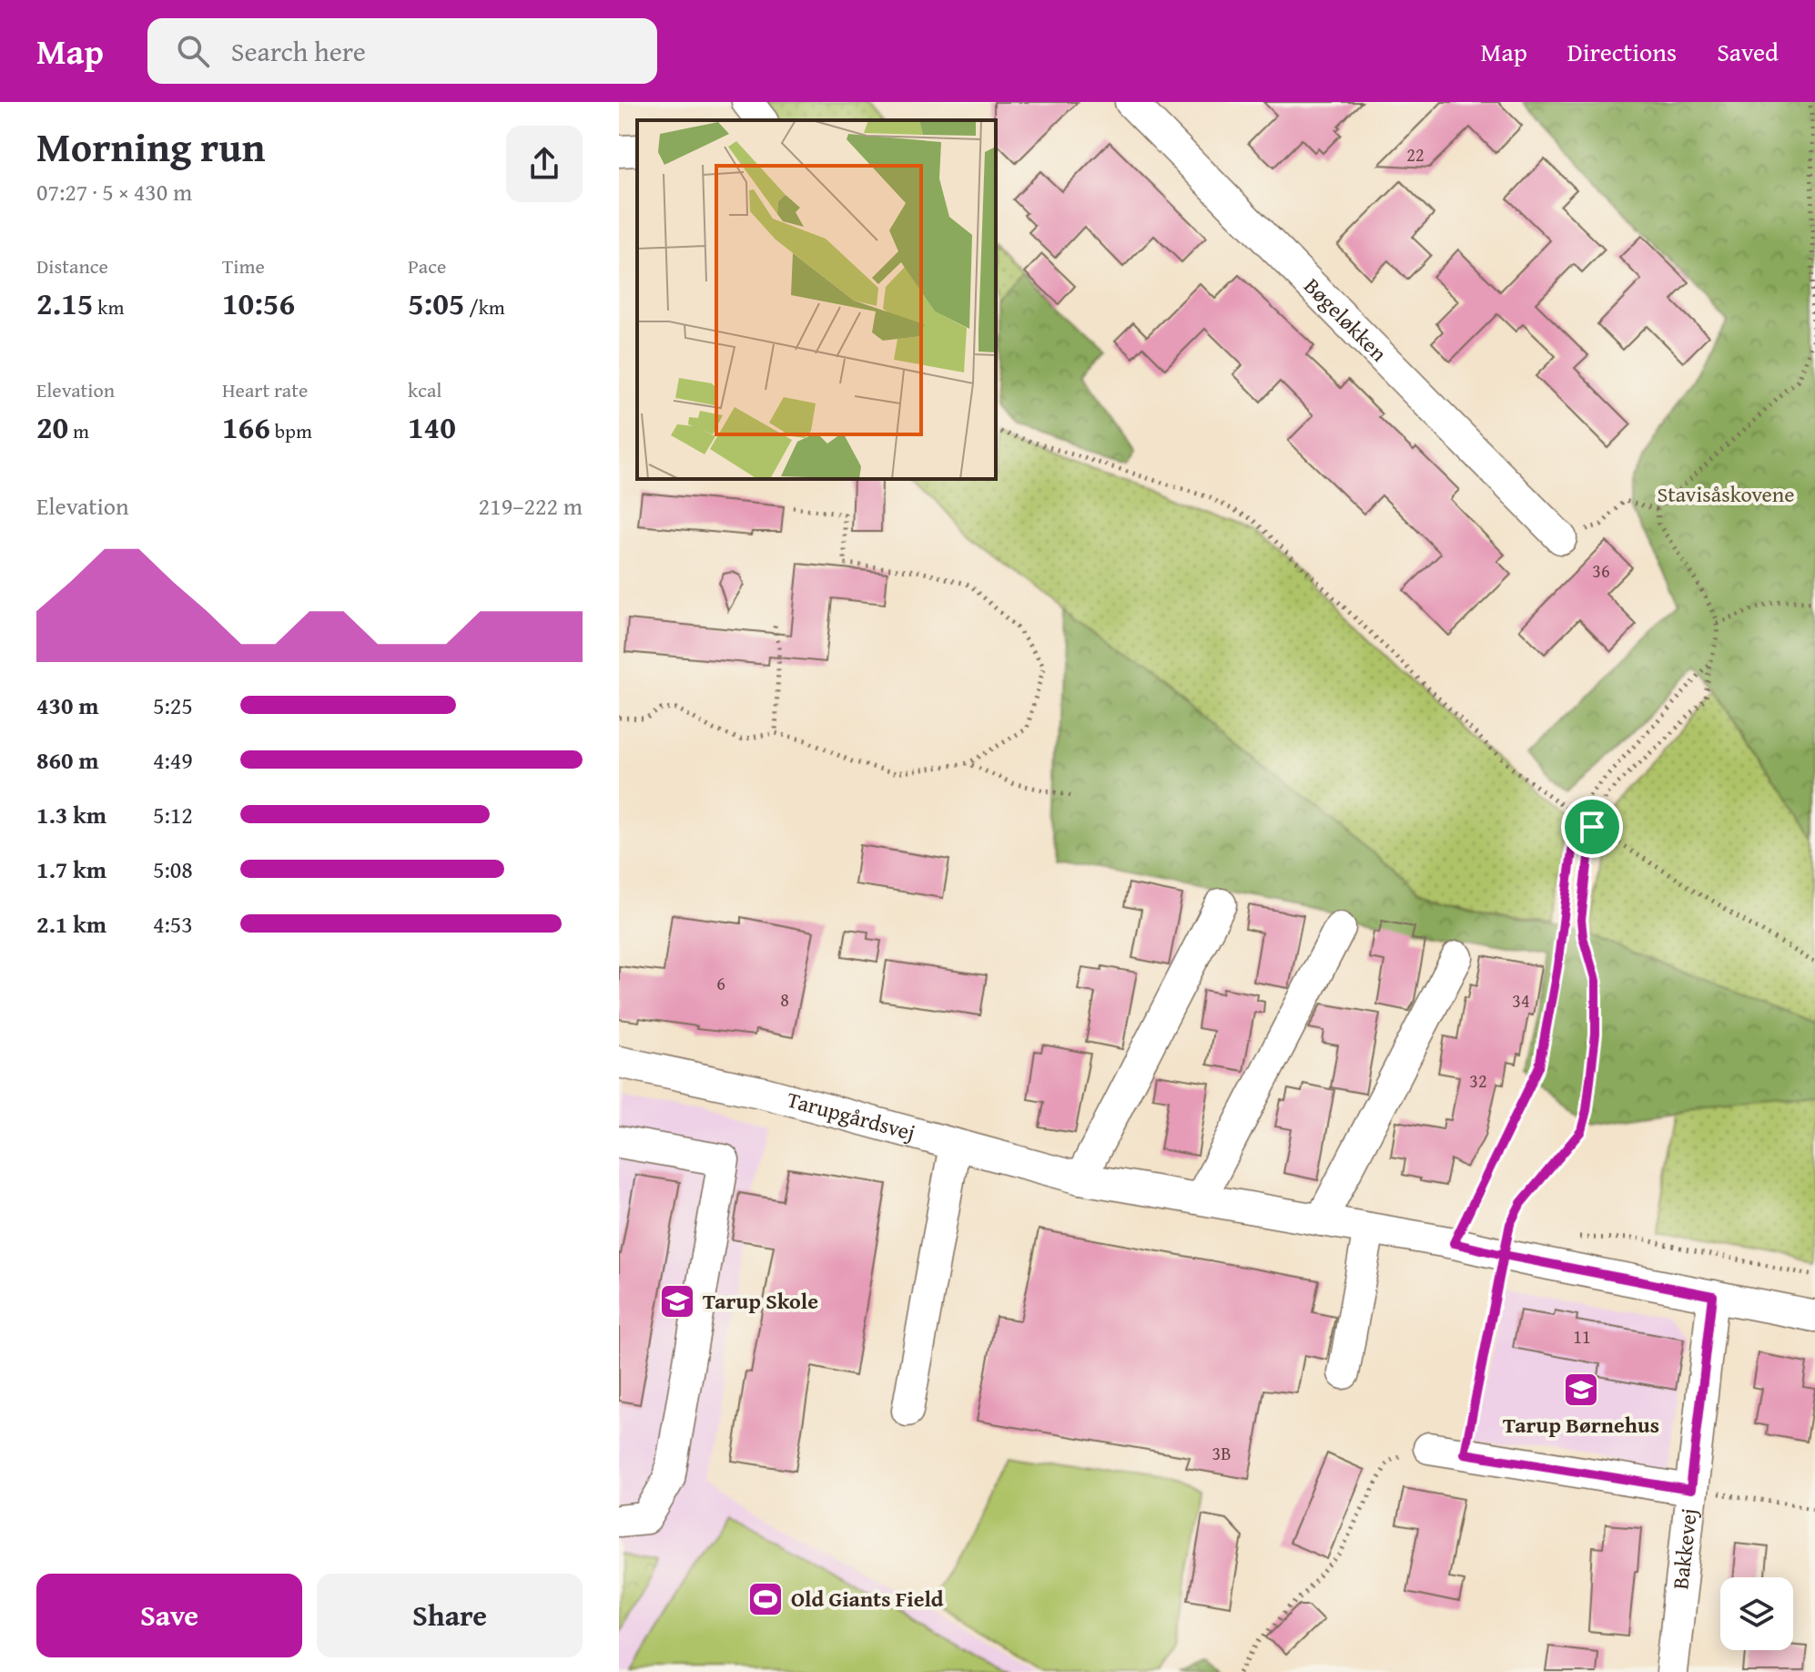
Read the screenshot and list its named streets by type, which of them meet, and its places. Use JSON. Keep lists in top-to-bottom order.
{
  "streets": {
    "street": ["Bøgeløkken", "Tarupgårdsvej", "Bakkevej"]
  },
  "crossings": [
    ["Tarupgårdsvej", "Bakkevej"]
  ],
  "parks": ["Stavisåskovene"],
  "places": {
    "school or university": ["Tarup Skole", "Tarup Børnehus"],
    "sports": ["Old Giants Field"]
  },
  "house_numbers": [
    "22",
    "36",
    "6",
    "8",
    "34",
    "32",
    "11",
    "3B"
  ],
  "page": {
    "header": "Map",
    "search": "Search here",
    "nav": ["Map", "Directions", "Saved"],
    "heading": ["Morning run", "07:27 · 5 × 430 m"],
    "stats": [
      ["Distance", "2.15 km"],
      ["Time", "10:56"],
      ["Pace", "5:05 /km"],
      ["Elevation", "20 m"],
      ["Heart rate", "166 bpm"],
      ["kcal", "140"]
    ],
    "chart": ["Elevation", "219–222 m"],
    "list": [
      {
        "name": "430 m",
        "note": "5:25"
      },
      {
        "name": "860 m",
        "note": "4:49"
      },
      {
        "name": "1.3 km",
        "note": "5:12"
      },
      {
        "name": "1.7 km",
        "note": "5:08"
      },
      {
        "name": "2.1 km",
        "note": "4:53"
      }
    ],
    "buttons": ["Save", "Share"]
  }
}
